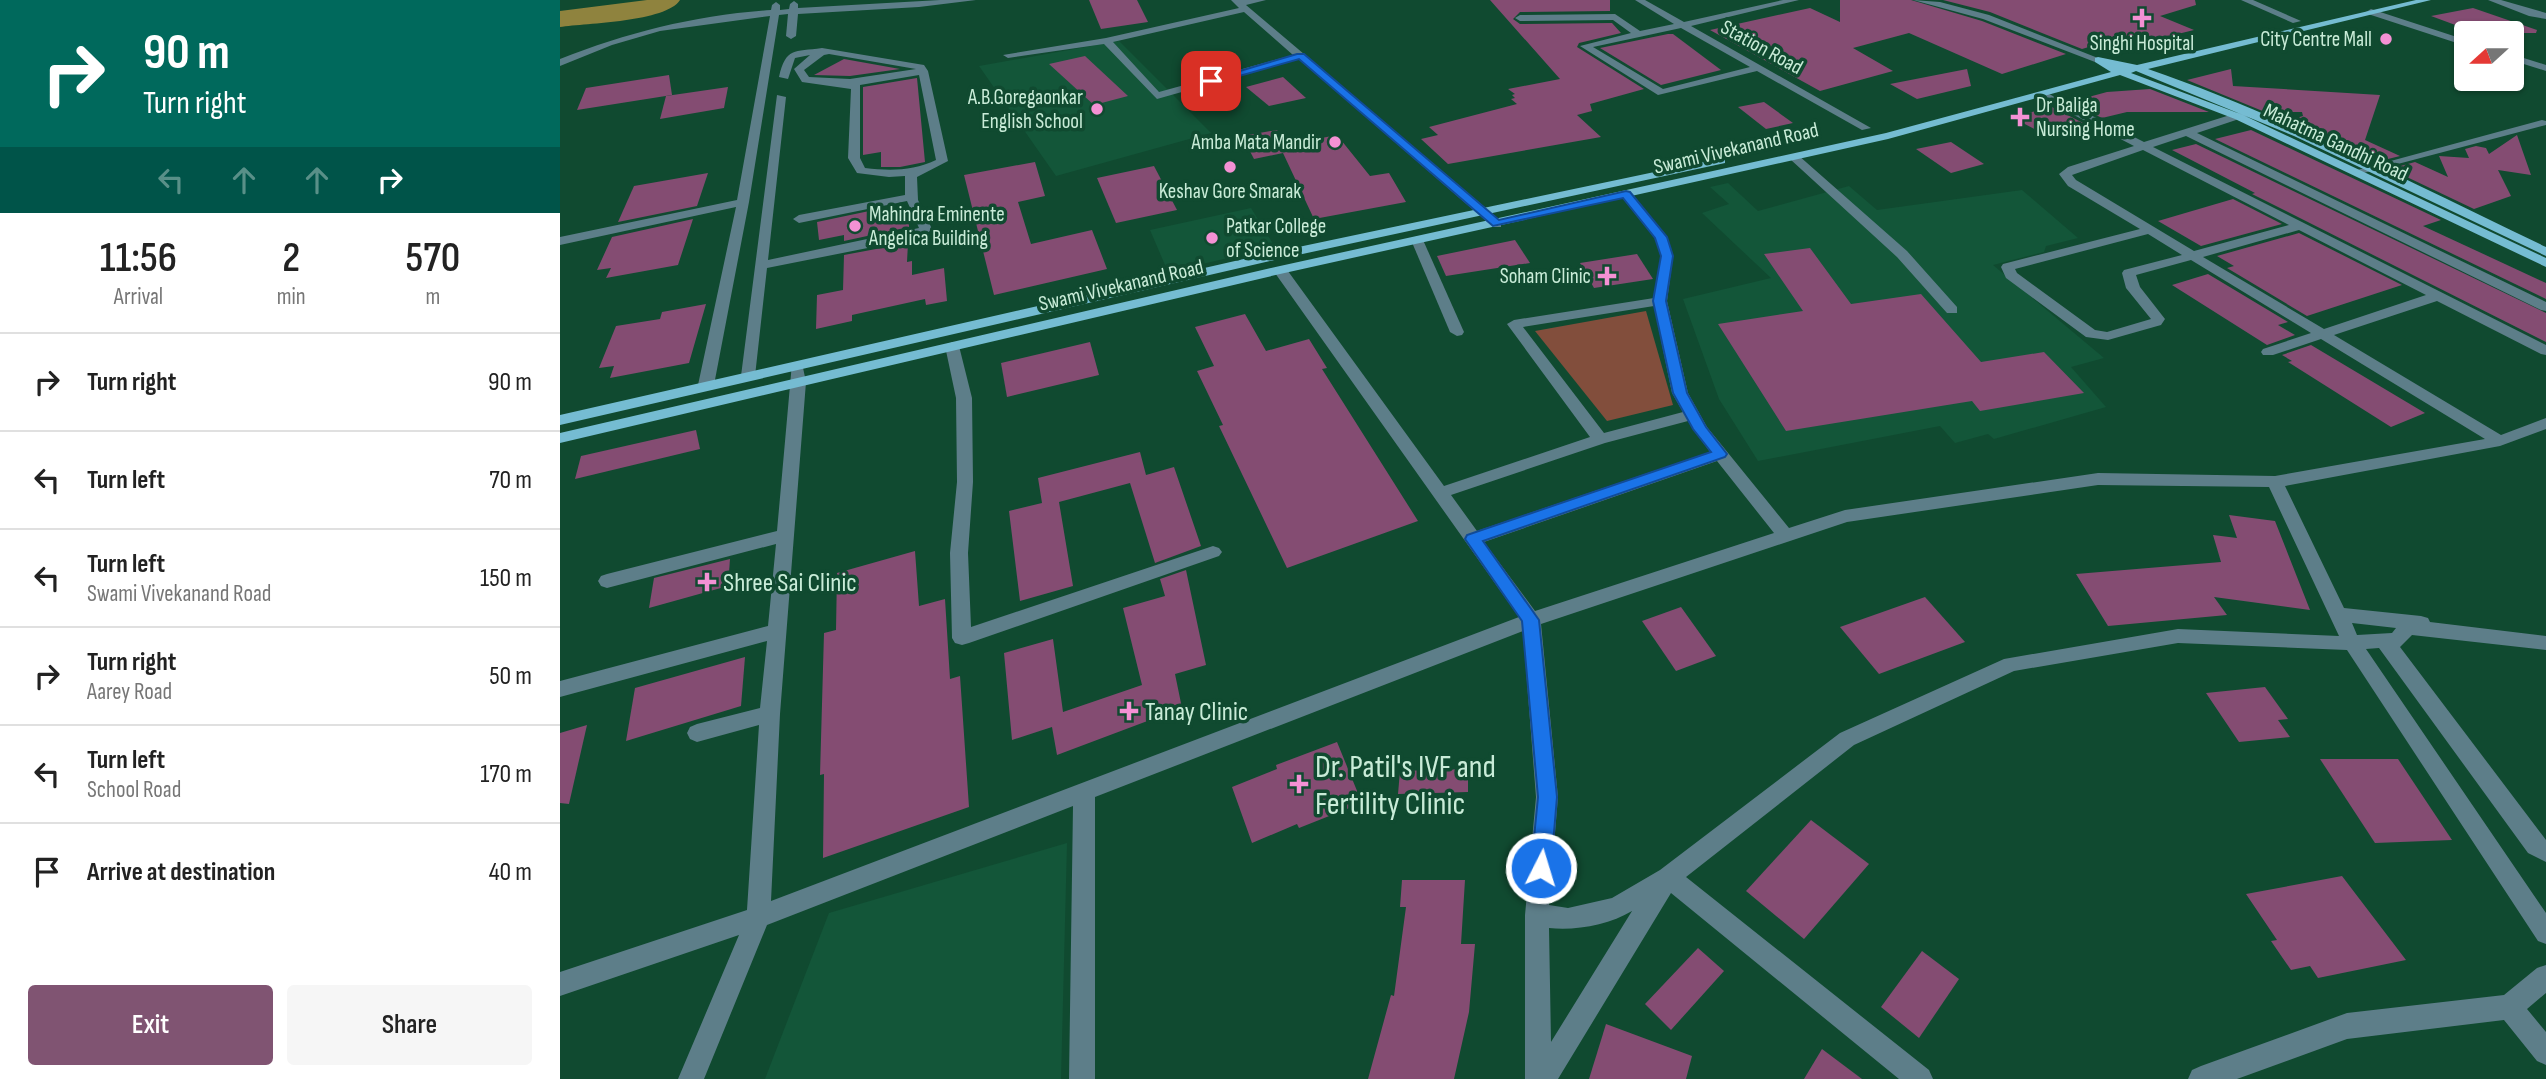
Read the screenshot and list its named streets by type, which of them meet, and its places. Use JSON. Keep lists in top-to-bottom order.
{
  "streets": {
    "main road": ["Mahatma Gandhi Road", "Swami Vivekanand Road"],
    "street": ["Station Road"]
  },
  "crossings": [
    ["Station Road", "Swami Vivekanand Road"],
    ["Mahatma Gandhi Road", "Swami Vivekanand Road"]
  ],
  "places": {
    "health": [
      "Singhi Hospital",
      "Dr Baliga Nursing Home",
      "Soham Clinic",
      "Shree Sai Clinic",
      "Tanay Clinic",
      "Dr. Patil's IVF and Fertility Clinic"
    ],
    "other": [
      "City Centre Mall",
      "A.B.Goregaonkar English School",
      "Amba Mata Mandir",
      "Keshav Gore Smarak",
      "Mahindra Eminente Angelica Building",
      "Patkar College of Science"
    ]
  },
  "north": "left",
  "page": {
    "turn": ["90 m", "Turn right"],
    "eta": [
      "11:56",
      "Arrival",
      "2",
      "min",
      "570",
      "m"
    ],
    "list": [
      {
        "name": "Turn right",
        "value": "90 m"
      },
      {
        "name": "Turn left",
        "value": "70 m"
      },
      {
        "name": "Turn left",
        "note": "Swami Vivekanand Road",
        "value": "150 m"
      },
      {
        "name": "Turn right",
        "note": "Aarey Road",
        "value": "50 m"
      },
      {
        "name": "Turn left",
        "note": "School Road",
        "value": "170 m"
      },
      {
        "name": "Arrive at destination",
        "value": "40 m"
      }
    ],
    "buttons": ["Exit", "Share"]
  }
}
